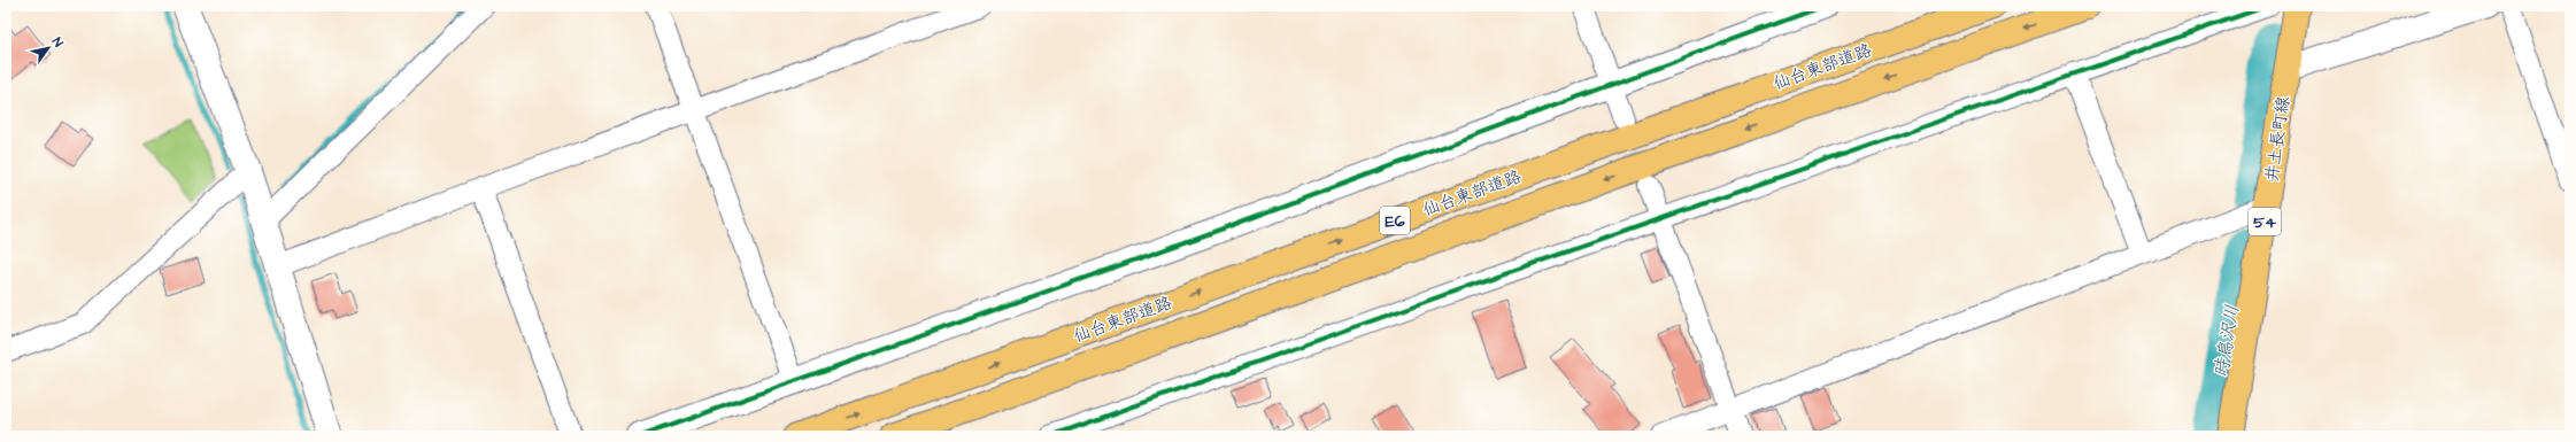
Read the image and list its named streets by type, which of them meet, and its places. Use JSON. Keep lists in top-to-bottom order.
{
  "streets": {
    "main road": [
      "仙台東部道路",
      "井土長町線",
      "E6",
      "54"
    ]
  },
  "water": ["時鳥沢川"],
  "north": "top right"
}
